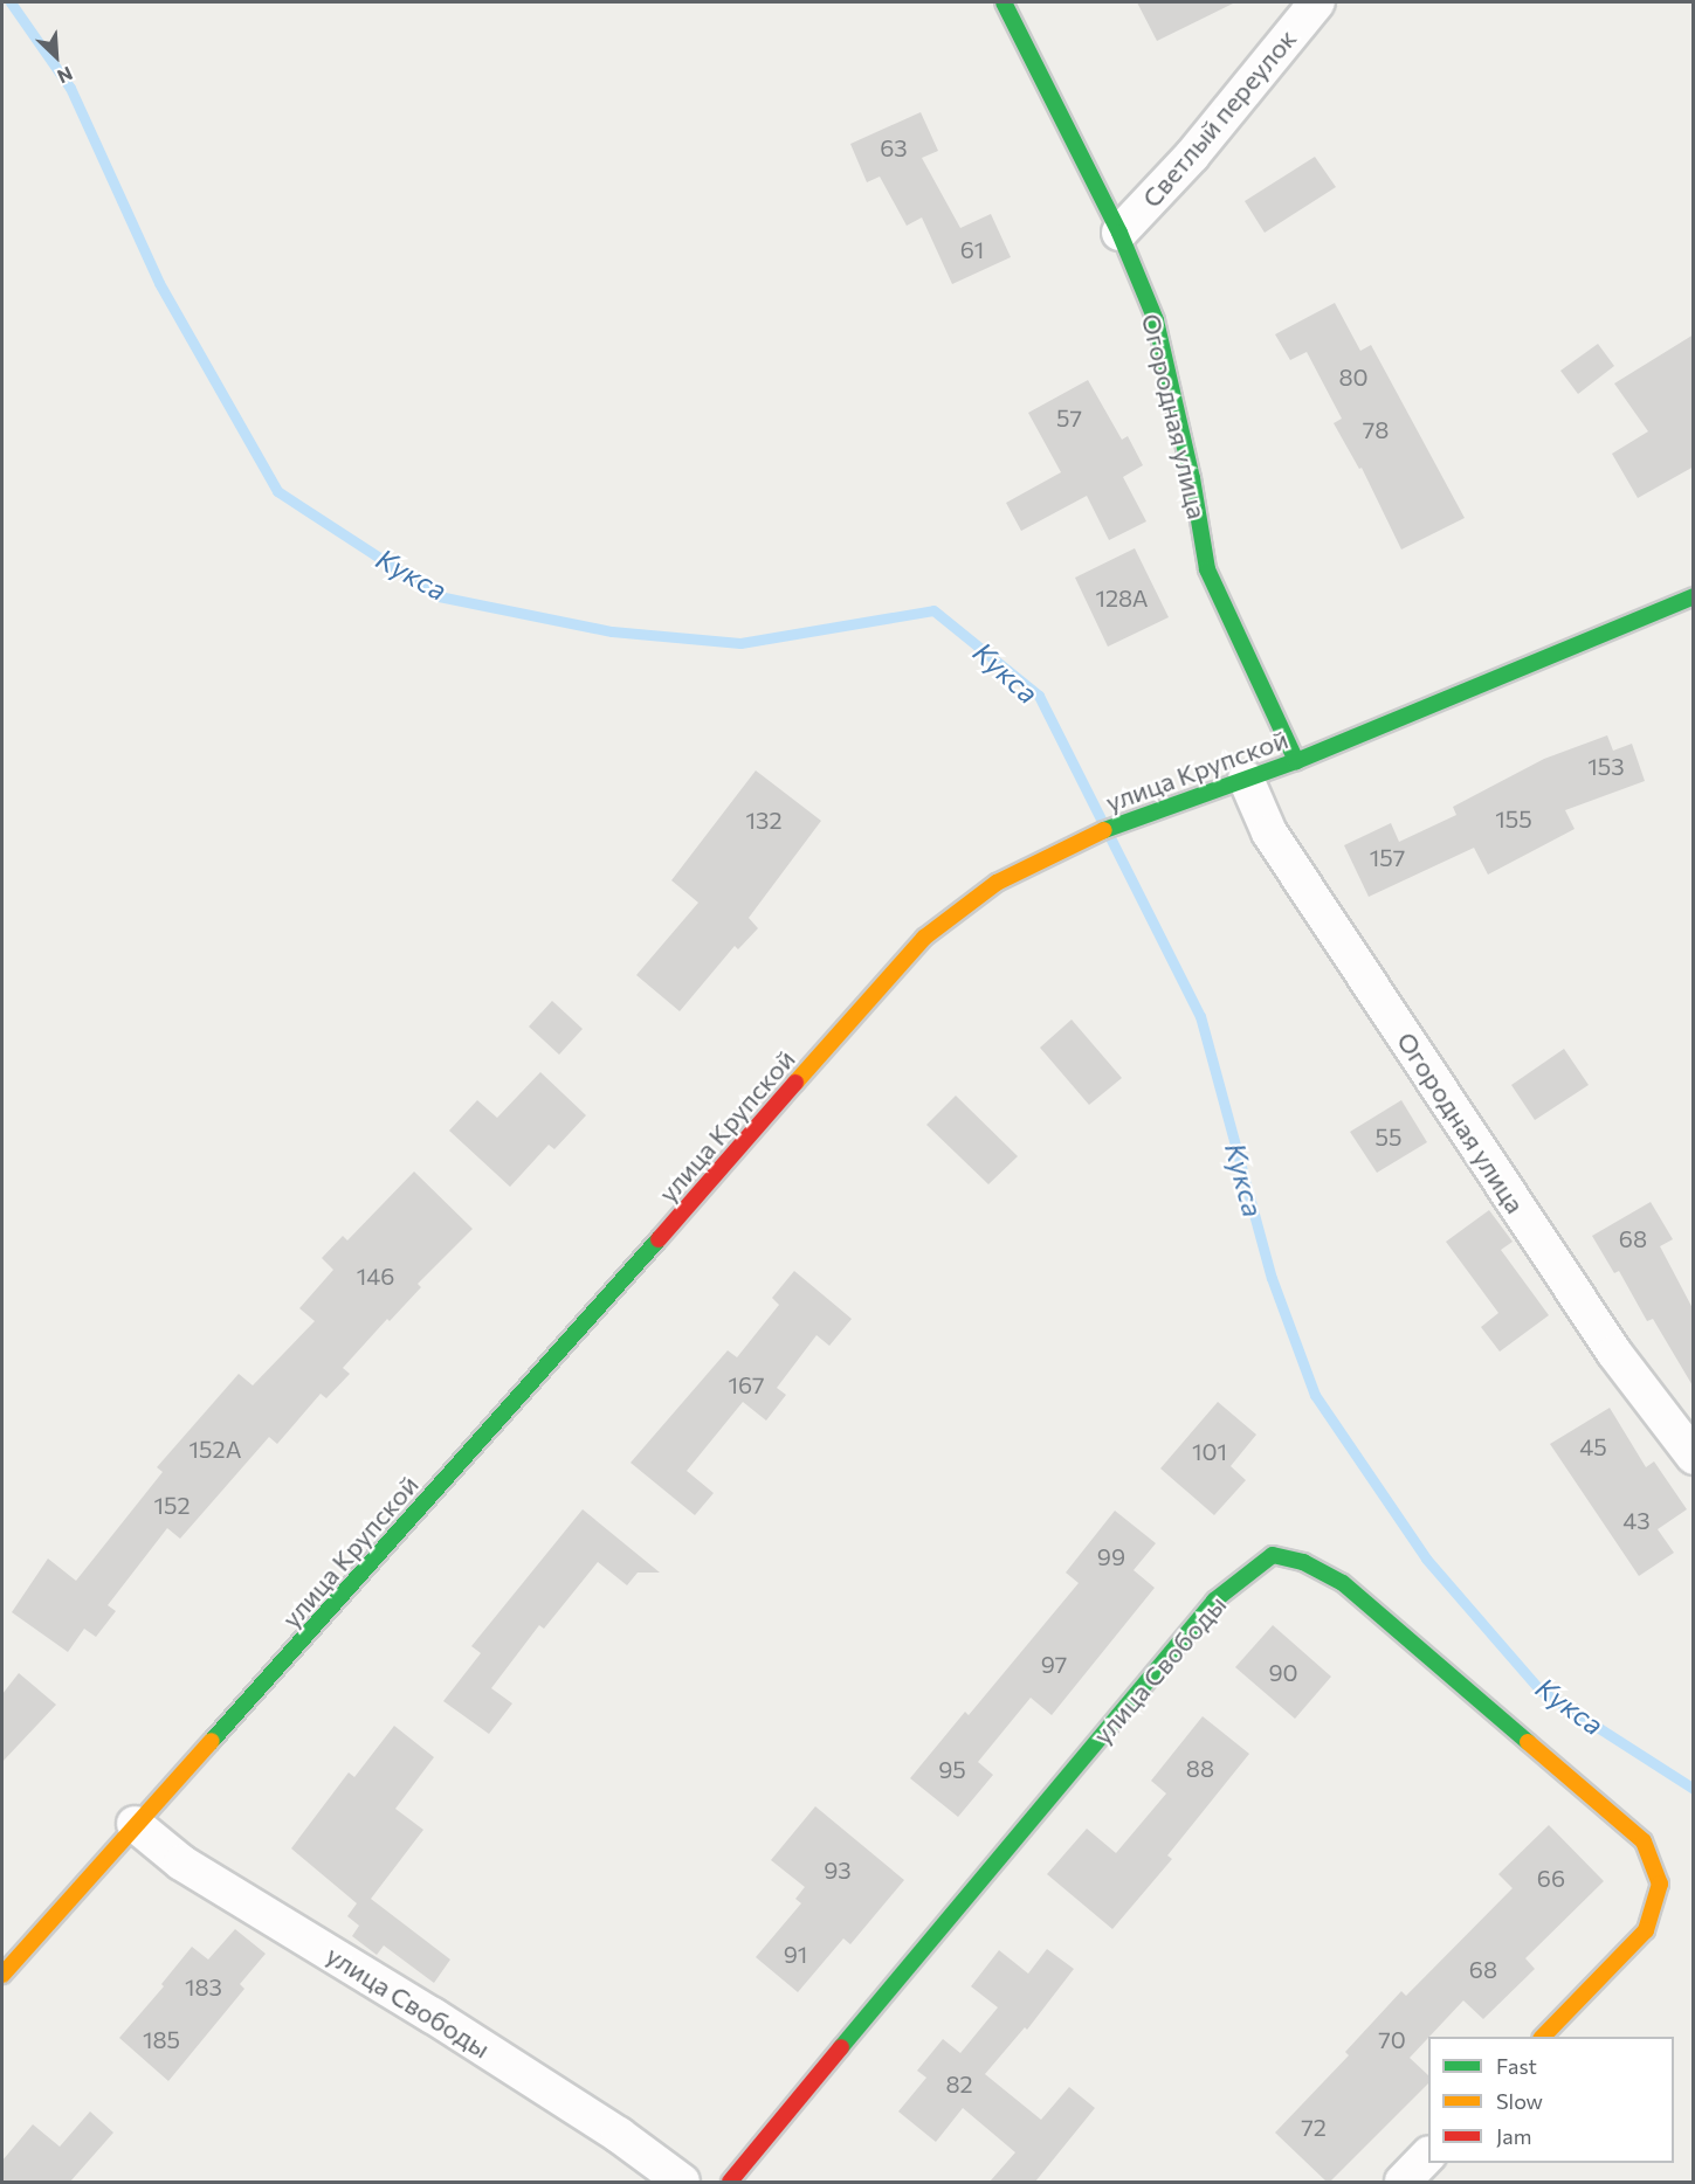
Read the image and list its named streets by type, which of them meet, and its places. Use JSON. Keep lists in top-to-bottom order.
{
  "streets": {
    "street": [
      "Светлый переулок",
      "Огородная улица",
      "улица Крупской",
      "улица Свободы"
    ]
  },
  "crossings": [
    ["Светлый переулок", "Огородная улица"],
    ["Огородная улица", "улица Крупской"],
    ["улица Крупской", "улица Свободы"]
  ],
  "water": ["Кукса"],
  "house_numbers": [
    "63",
    "61",
    "80",
    "57",
    "78",
    "128А",
    "153",
    "155",
    "132",
    "157",
    "55",
    "68",
    "146",
    "167",
    "45",
    "152А",
    "101",
    "152",
    "43",
    "99",
    "97",
    "90",
    "88",
    "95",
    "93",
    "66",
    "91",
    "68",
    "183",
    "185",
    "70",
    "82",
    "72"
  ],
  "legend": ["Fast", "Slow", "Jam"],
  "north": "bottom right"
}
